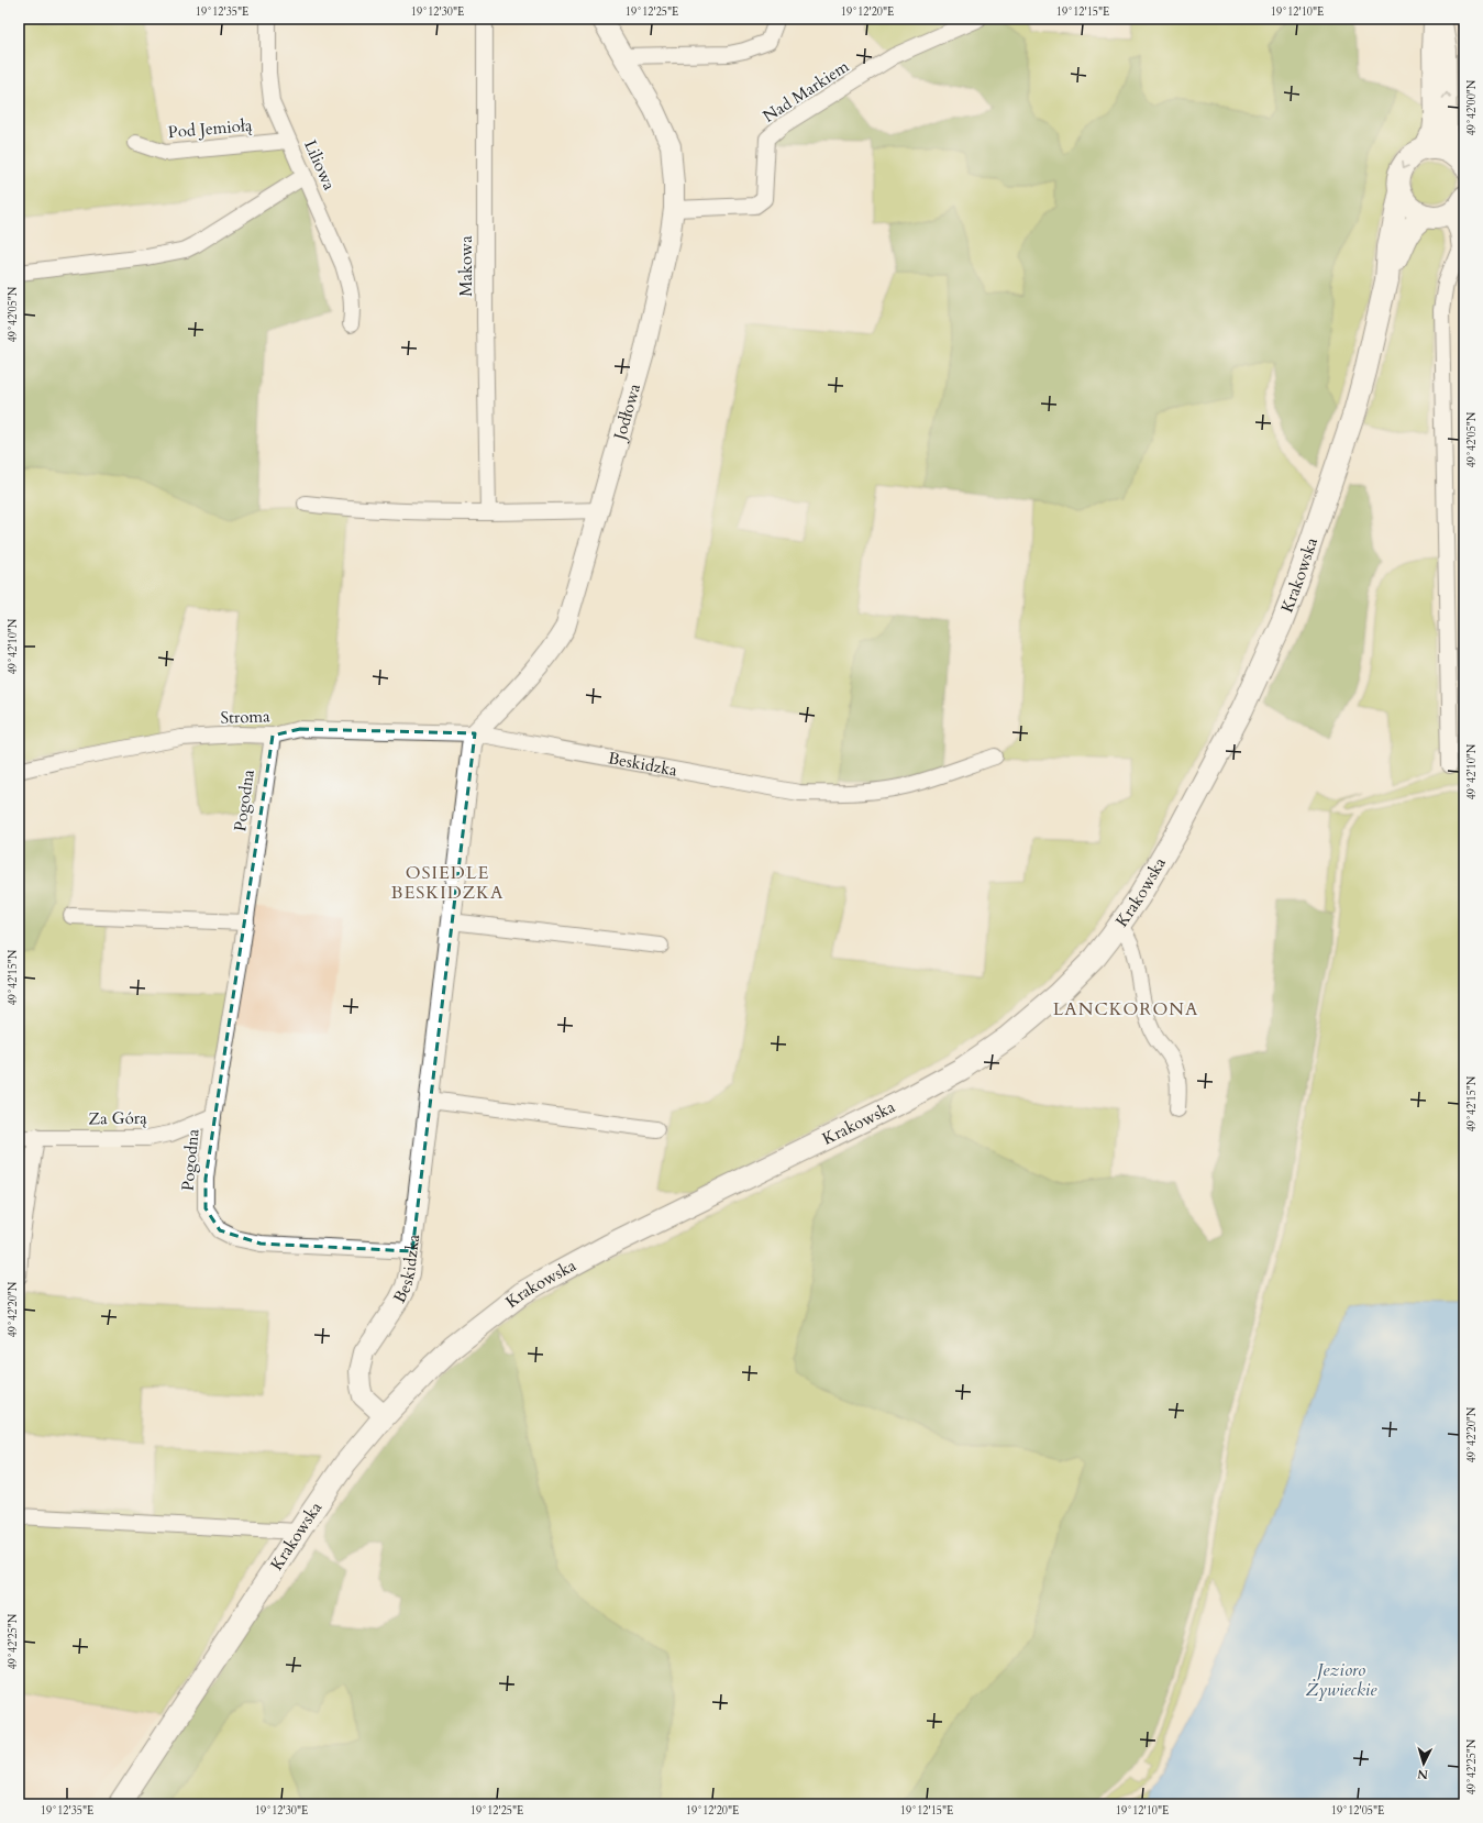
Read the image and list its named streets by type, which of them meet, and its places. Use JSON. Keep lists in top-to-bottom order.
{
  "streets": {
    "main road": ["Krakowska"],
    "street": [
      "Nad Markiem",
      "Pod Jemiołą",
      "Liliowa",
      "Makowa",
      "Jodłowa",
      "Stroma",
      "Beskidzka",
      "Pogodna",
      "Za Górą"
    ]
  },
  "crossings": [
    ["Nad Markiem", "Jodłowa"],
    ["Pod Jemiołą", "Liliowa"],
    ["Jodłowa", "Stroma"],
    ["Jodłowa", "Beskidzka"],
    ["Krakowska", "Beskidzka"],
    ["Stroma", "Beskidzka"],
    ["Stroma", "Pogodna"],
    ["Beskidzka", "Pogodna"],
    ["Pogodna", "Za Górą"]
  ],
  "districts": ["OSIEDLE BESKIDZKA", "LANCKORONA"],
  "water": ["Jezioro Żywieckie"],
  "north": "bottom",
  "coordinates": [
    "19°12'35\"E",
    "19°12'30\"E",
    "19°12'25\"E",
    "19°12'20\"E",
    "19°12'15\"E",
    "19°12'10\"E",
    "49°42'00\"N",
    "49°42'05\"N",
    "49°42'10\"N",
    "49°42'15\"N",
    "49°42'20\"N",
    "49°42'25\"N",
    "19°12'05\"E"
  ]
}
